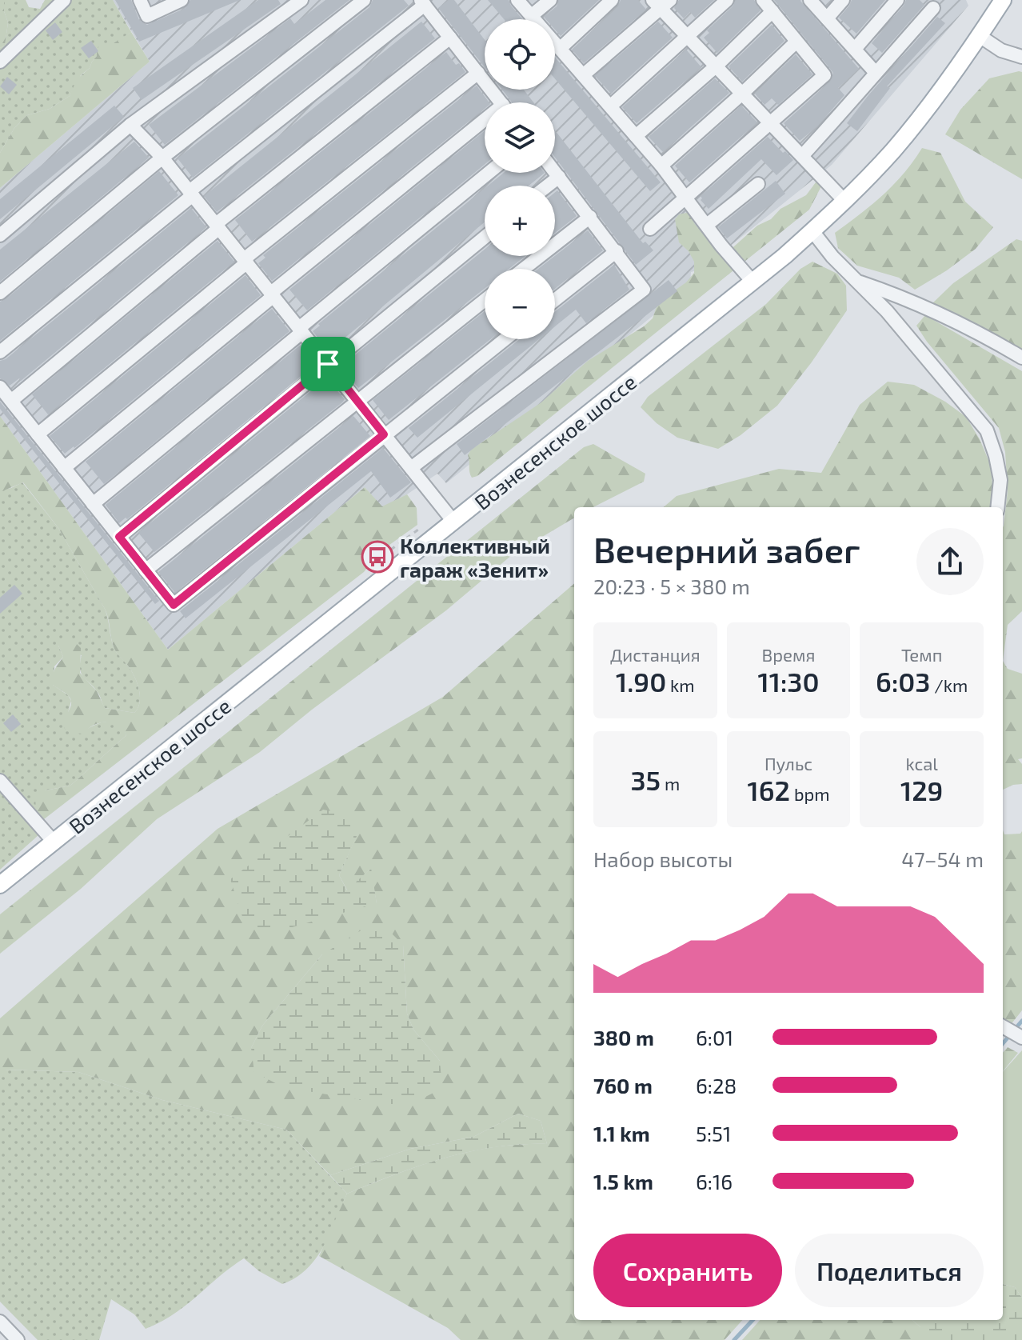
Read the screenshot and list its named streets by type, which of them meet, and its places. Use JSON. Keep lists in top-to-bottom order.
{
  "streets": {
    "main road": ["Вознесенское шоссе"]
  },
  "places": {
    "bus stop": ["Коллективный гараж «Зенит»"]
  },
  "page": {
    "map_buttons": ["+", "−"],
    "heading": ["Вечерний забег", "20:23 · 5 × 380 m"],
    "stats": [
      ["Дистанция", "1.90 km"],
      ["Время", "11:30"],
      ["Темп", "6:03 /km"],
      ["35 m"],
      ["Пульс", "162 bpm"],
      ["kcal", "129"]
    ],
    "chart": ["Набор высоты", "47–54 m"],
    "list": [
      {
        "name": "380 m",
        "note": "6:01"
      },
      {
        "name": "760 m",
        "note": "6:28"
      },
      {
        "name": "1.1 km",
        "note": "5:51"
      },
      {
        "name": "1.5 km",
        "note": "6:16"
      }
    ],
    "buttons": ["Сохранить", "Поделиться"]
  }
}
